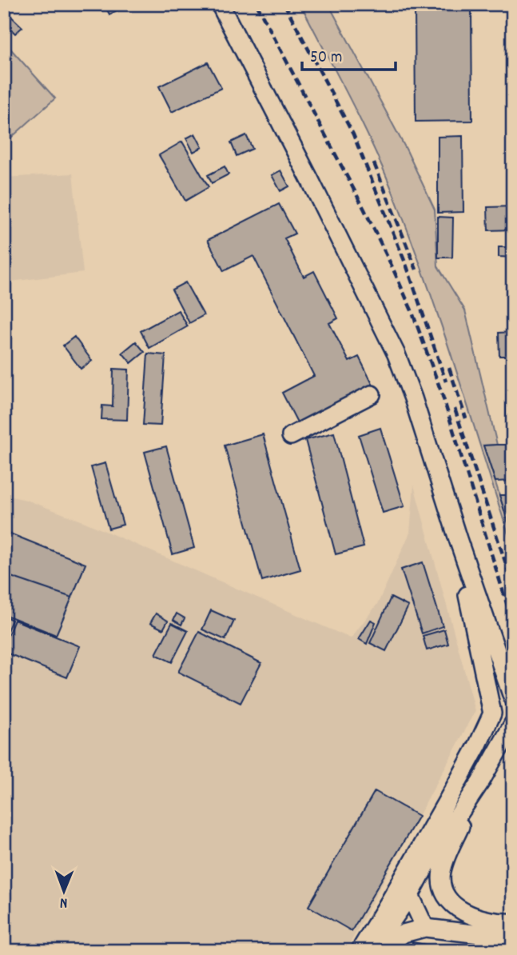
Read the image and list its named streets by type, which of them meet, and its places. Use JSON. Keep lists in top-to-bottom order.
{
  "scale_bar": "50 m",
  "north": "bottom"
}
